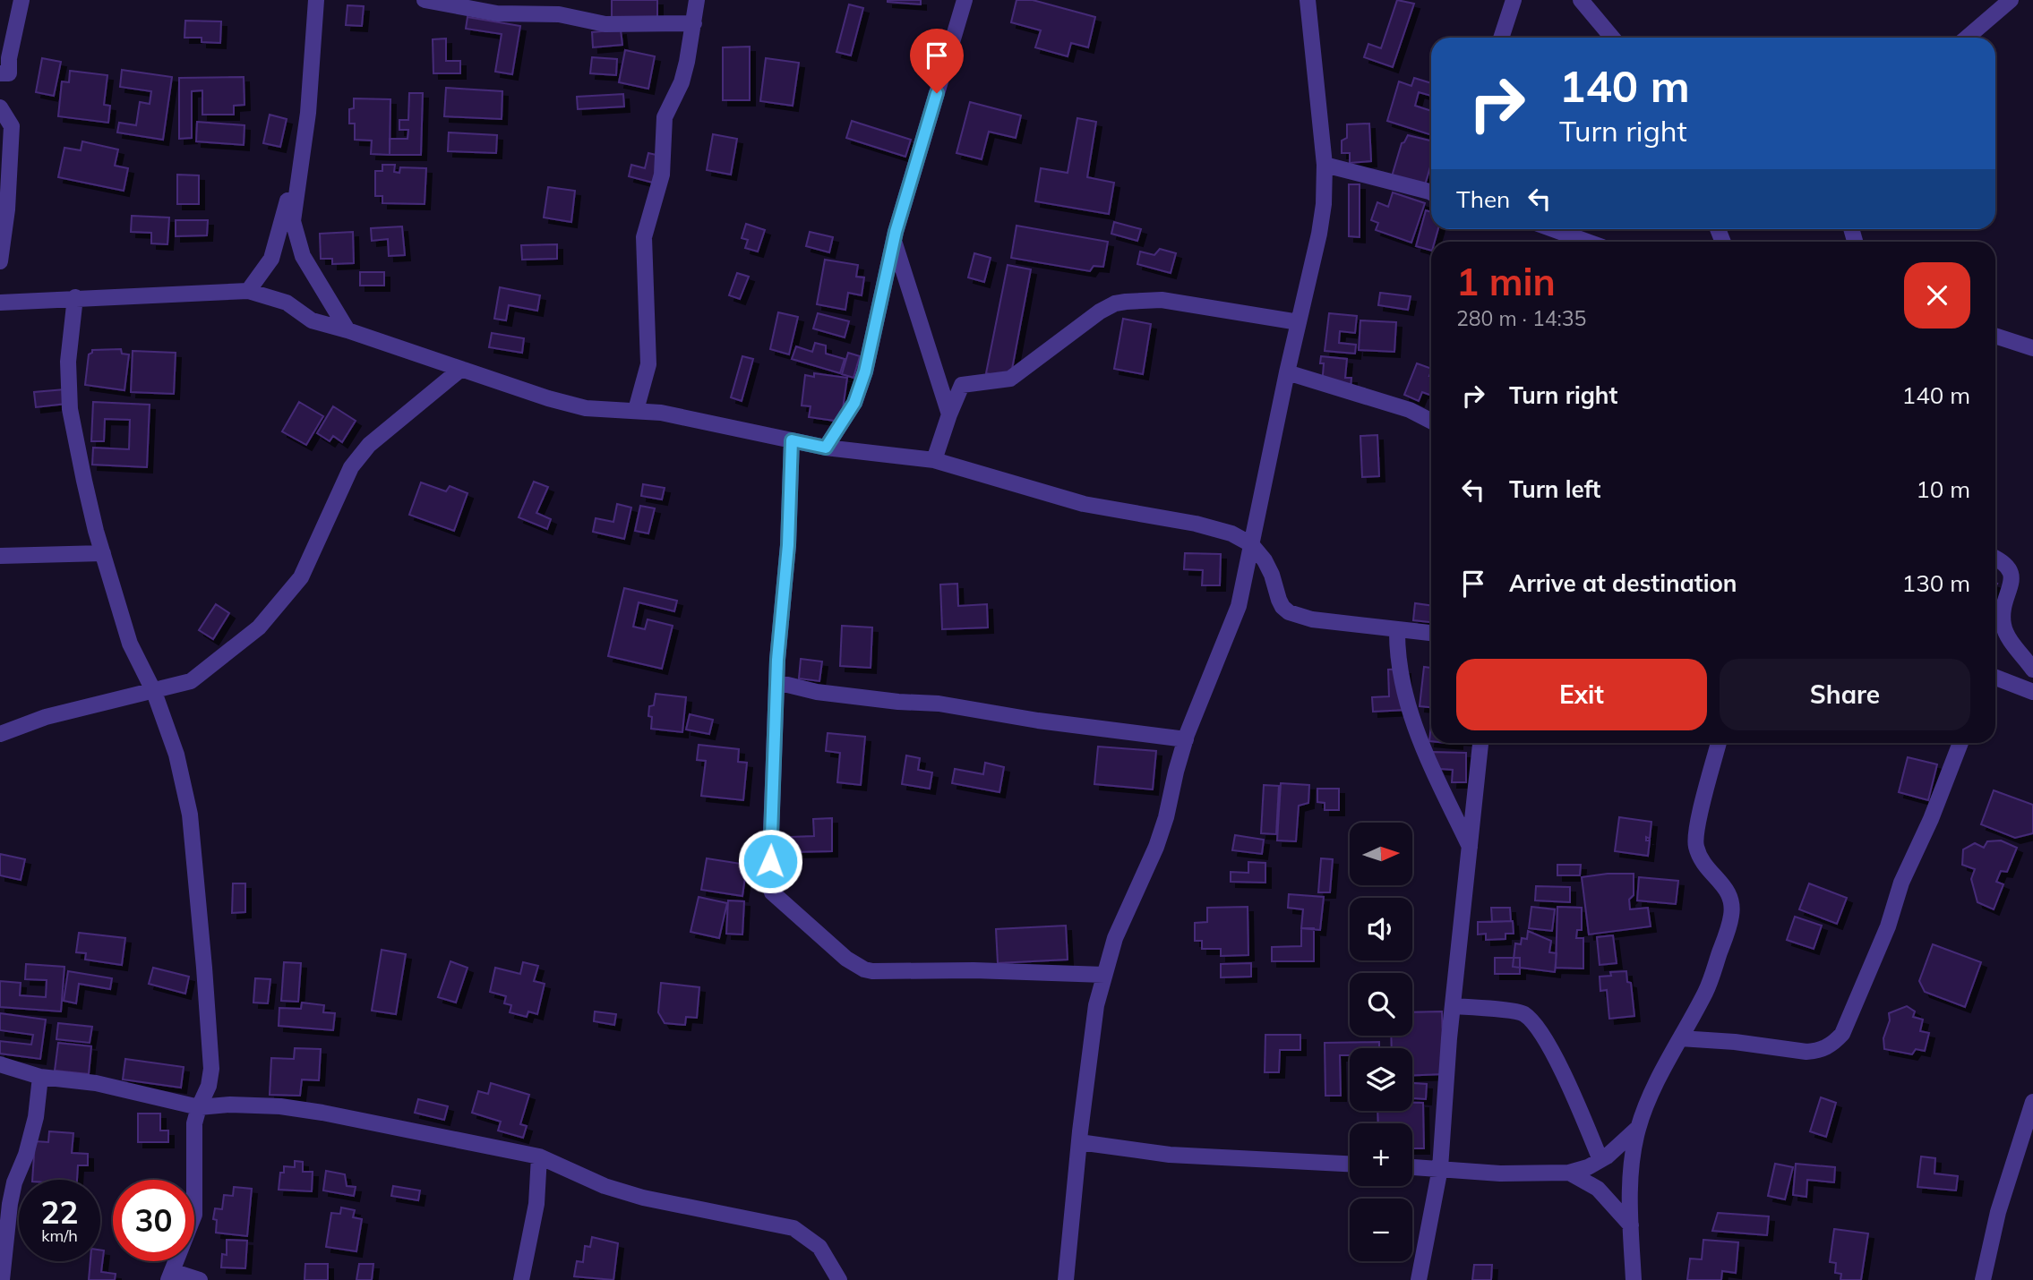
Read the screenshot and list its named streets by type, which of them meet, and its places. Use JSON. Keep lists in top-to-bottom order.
{
  "north": "right",
  "page": {
    "turn": ["140 m", "Turn right"],
    "then": "Then",
    "heading": ["1 min", "280 m · 14:35"],
    "list": [
      {
        "name": "Turn right",
        "value": "140 m"
      },
      {
        "name": "Turn left",
        "value": "10 m"
      },
      {
        "name": "Arrive at destination",
        "value": "130 m"
      }
    ],
    "buttons": ["Exit", "Share"],
    "map_buttons": ["+", "−"],
    "speed": "22 km/h",
    "limit": "30"
  }
}
